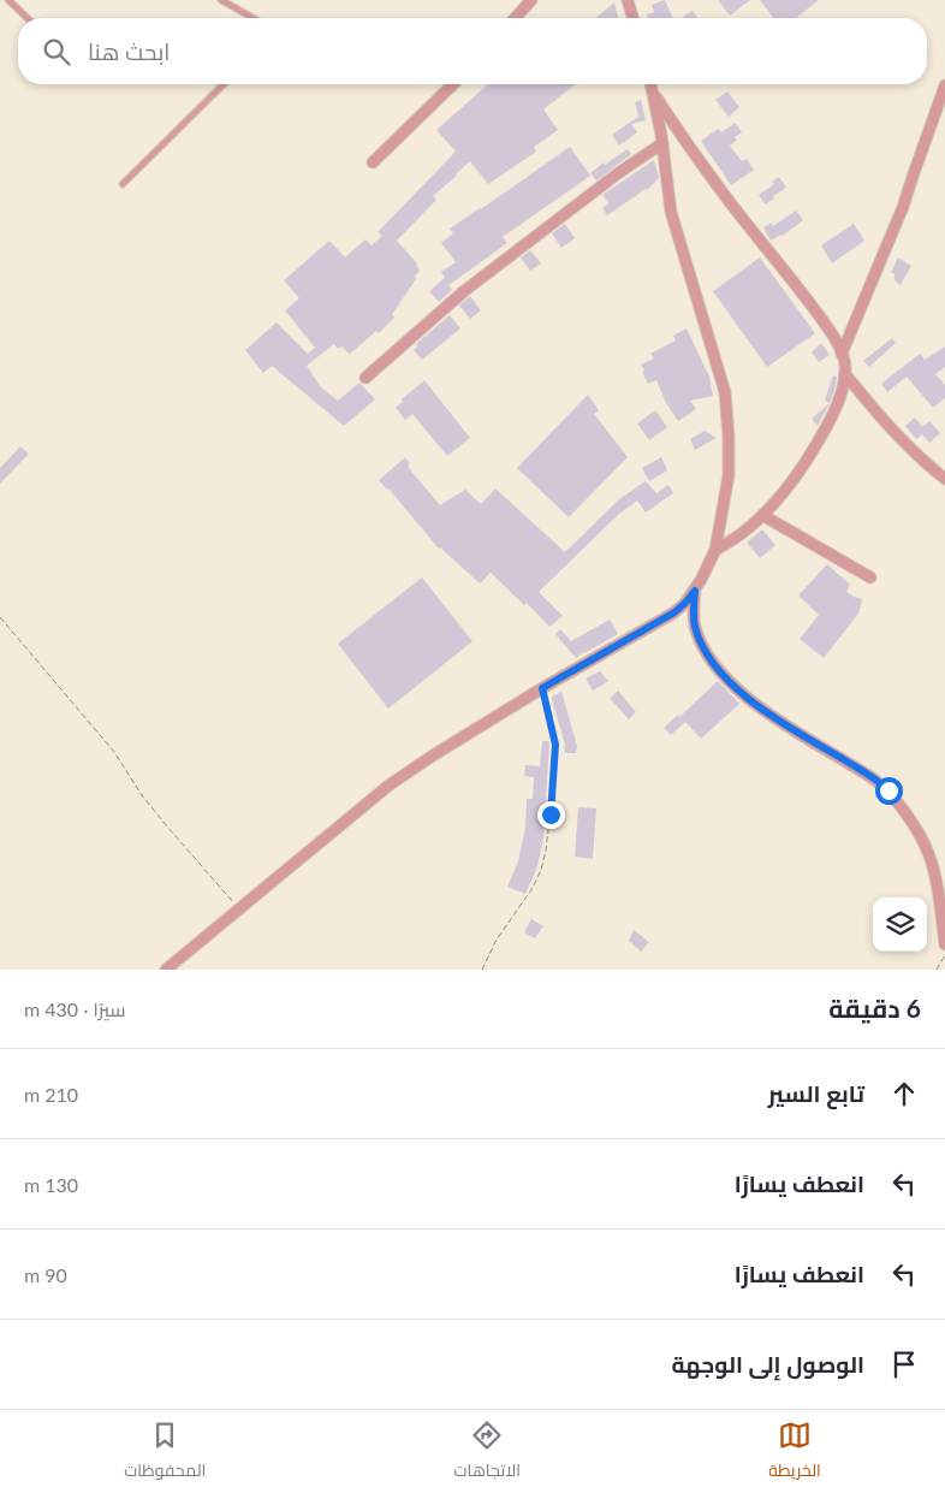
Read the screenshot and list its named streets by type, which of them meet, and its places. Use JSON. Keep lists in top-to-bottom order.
{
  "page": {
    "search": "ابحث هنا",
    "heading": ["6 دقيقة", "سيرًا · 430 m"],
    "list": [
      ["تابع السير", "210 m"],
      ["انعطف يسارًا", "130 m"],
      ["انعطف يسارًا", "90 m"],
      "الوصول إلى الوجهة"
    ],
    "nav": ["الخريطة", "الاتجاهات", "المحفوظات"]
  }
}
